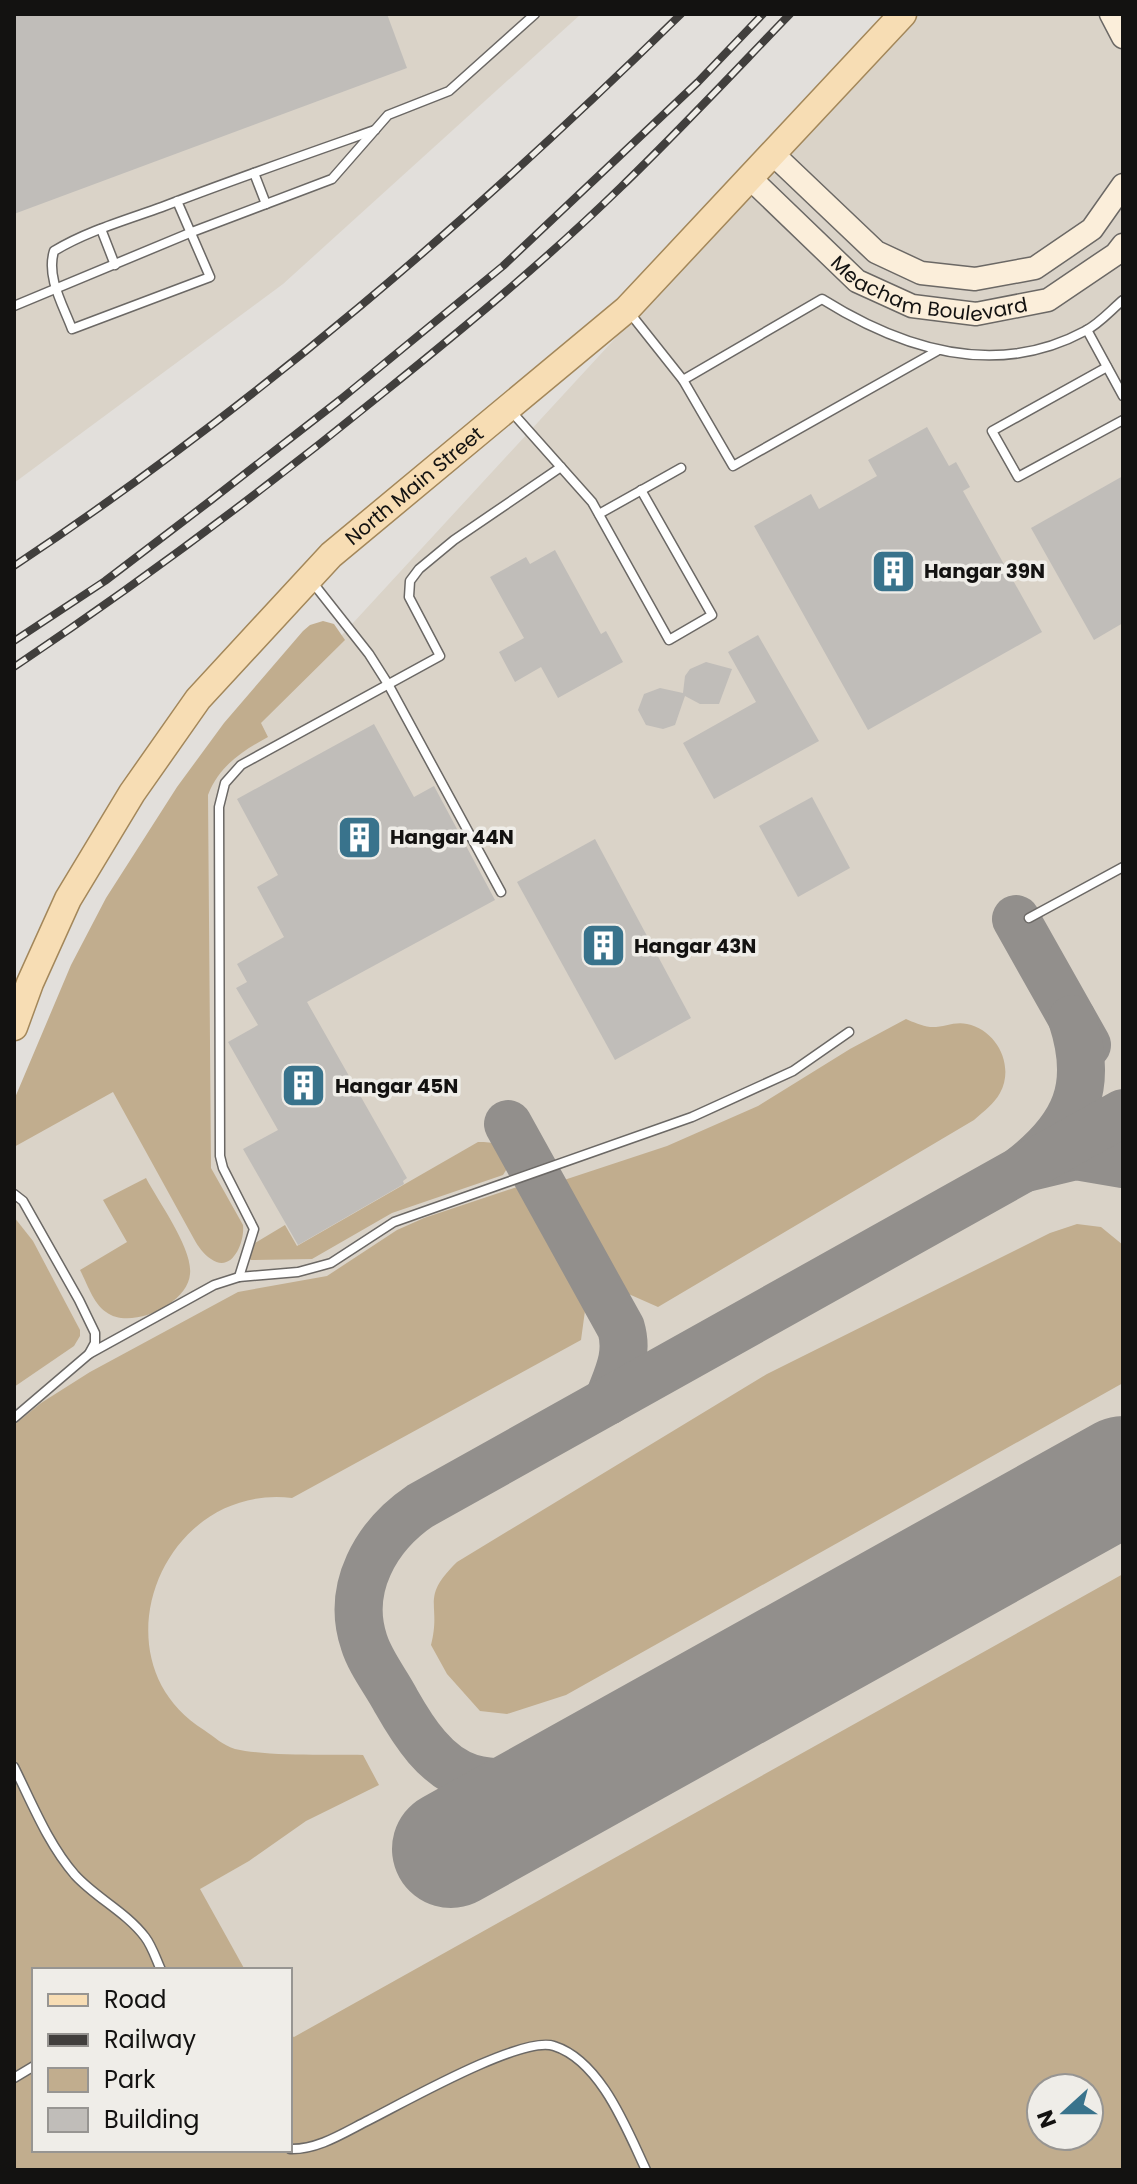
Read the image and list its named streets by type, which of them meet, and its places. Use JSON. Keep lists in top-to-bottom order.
{
  "streets": {
    "main road": ["Meacham Boulevard", "North Main Street"]
  },
  "crossings": [
    ["Meacham Boulevard", "North Main Street"]
  ],
  "places": {
    "building": [
      "Hangar 39N",
      "Hangar 44N",
      "Hangar 43N",
      "Hangar 45N"
    ]
  },
  "legend": [
    "Road",
    "Railway",
    "Park",
    "Building"
  ],
  "north": "left"
}
